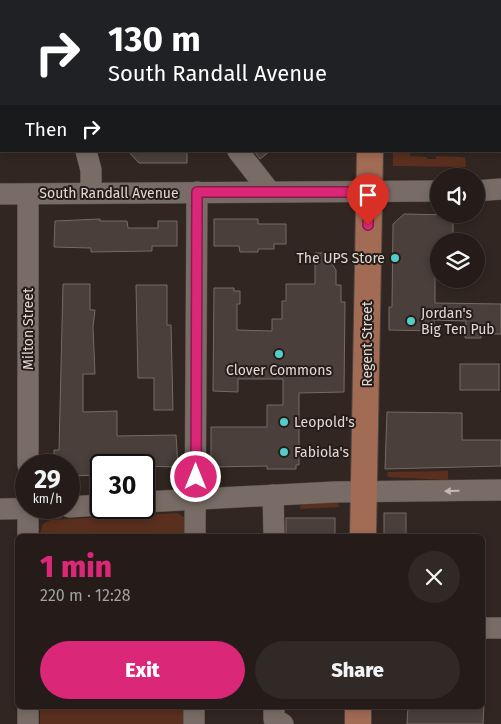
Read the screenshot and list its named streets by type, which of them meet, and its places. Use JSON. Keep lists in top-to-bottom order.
{
  "streets": {
    "main road": ["Regent Street"],
    "street": ["South Randall Avenue", "Milton Street"]
  },
  "crossings": [
    ["South Randall Avenue", "Milton Street"],
    ["South Randall Avenue", "Regent Street"]
  ],
  "places": [
    "The UPS Store",
    "Jordan's Big Ten Pub",
    "Clover Commons",
    "Leopold's",
    "Fabiola's"
  ],
  "page": {
    "turn": ["130 m", "South Randall Avenue"],
    "then": "Then",
    "speed": "29 km/h",
    "limit": "30",
    "heading": ["1 min", "220 m · 12:28"],
    "buttons": ["Exit", "Share"]
  }
}
